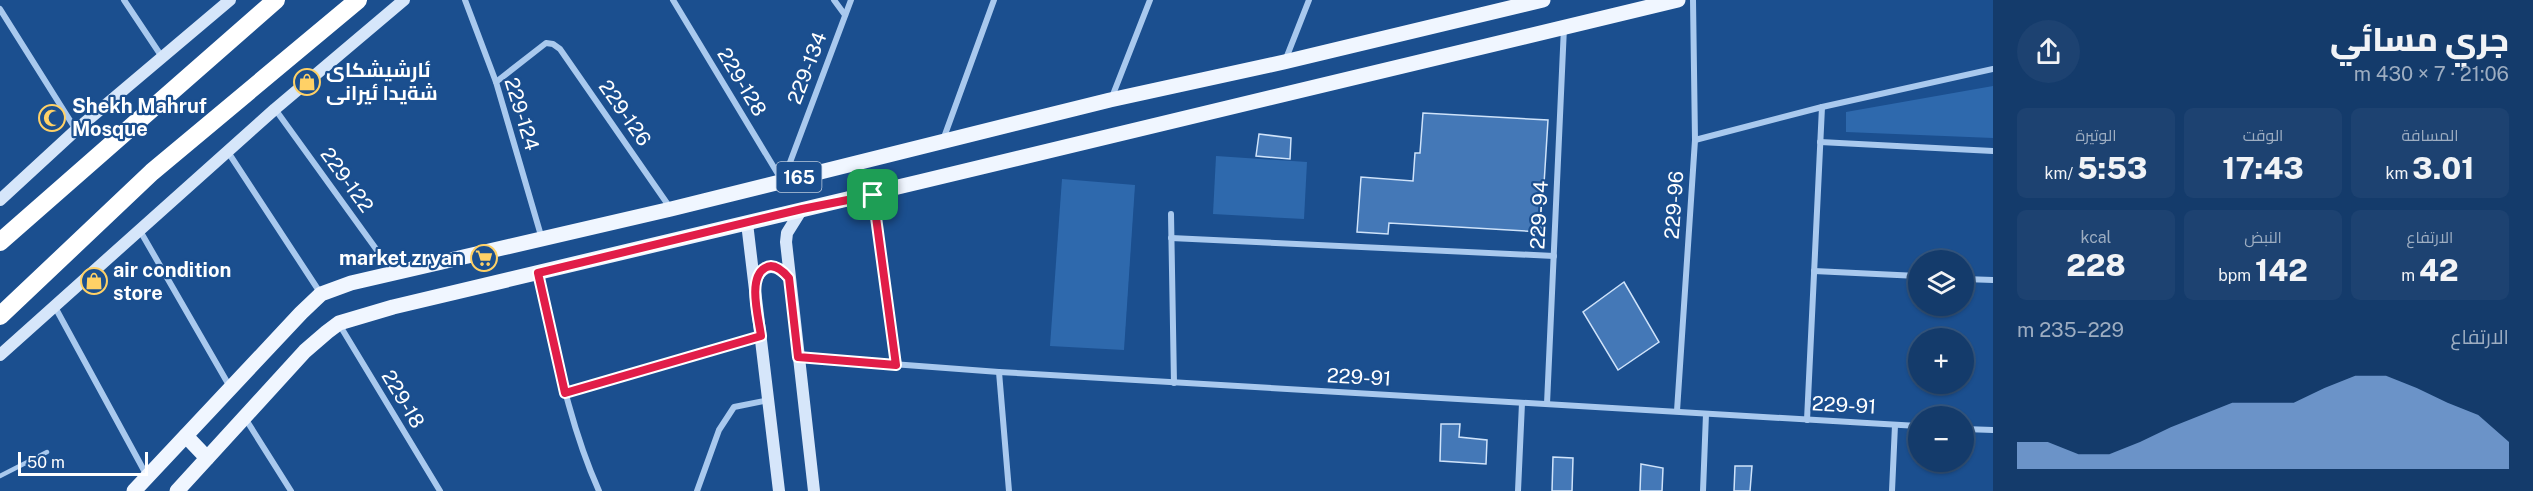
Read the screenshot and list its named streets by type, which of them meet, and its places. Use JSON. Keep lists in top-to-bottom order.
{
  "streets": {
    "main road": ["165"],
    "street": [
      "229-134",
      "229-128",
      "229-126",
      "229-124",
      "229-122",
      "229-96",
      "229-94",
      "229-91",
      "229-18"
    ]
  },
  "crossings": [
    ["229-134", "229-128"],
    ["229-134", "165"],
    ["229-128", "165"],
    ["229-126", "229-124"],
    ["229-126", "165"],
    ["229-124", "165"],
    ["165", "229-122"],
    ["165", "229-94"],
    ["165", "229-18"],
    ["229-96", "229-91"],
    ["229-94", "229-91"]
  ],
  "places": {
    "shop": ["ئارشيشكاى شةيدا ئيرانى", "air condition store"],
    "mosque": ["Shekh Mahruf Mosque"],
    "supermarket": ["market zryan"]
  },
  "scale_bar": "50 m",
  "page": {
    "heading": ["جري مسائي", "21:06 · 7 × 430 m"],
    "stats": [
      ["المسافة", "3.01 km"],
      ["الوقت", "17:43"],
      ["الوتيرة", "5:53 /km"],
      ["الارتفاع", "42 m"],
      ["النبض", "142 bpm"],
      ["kcal", "228"]
    ],
    "map_buttons": ["+", "−"],
    "chart": ["الارتفاع", "229–235 m"],
    "scale": "50 m"
  }
}
